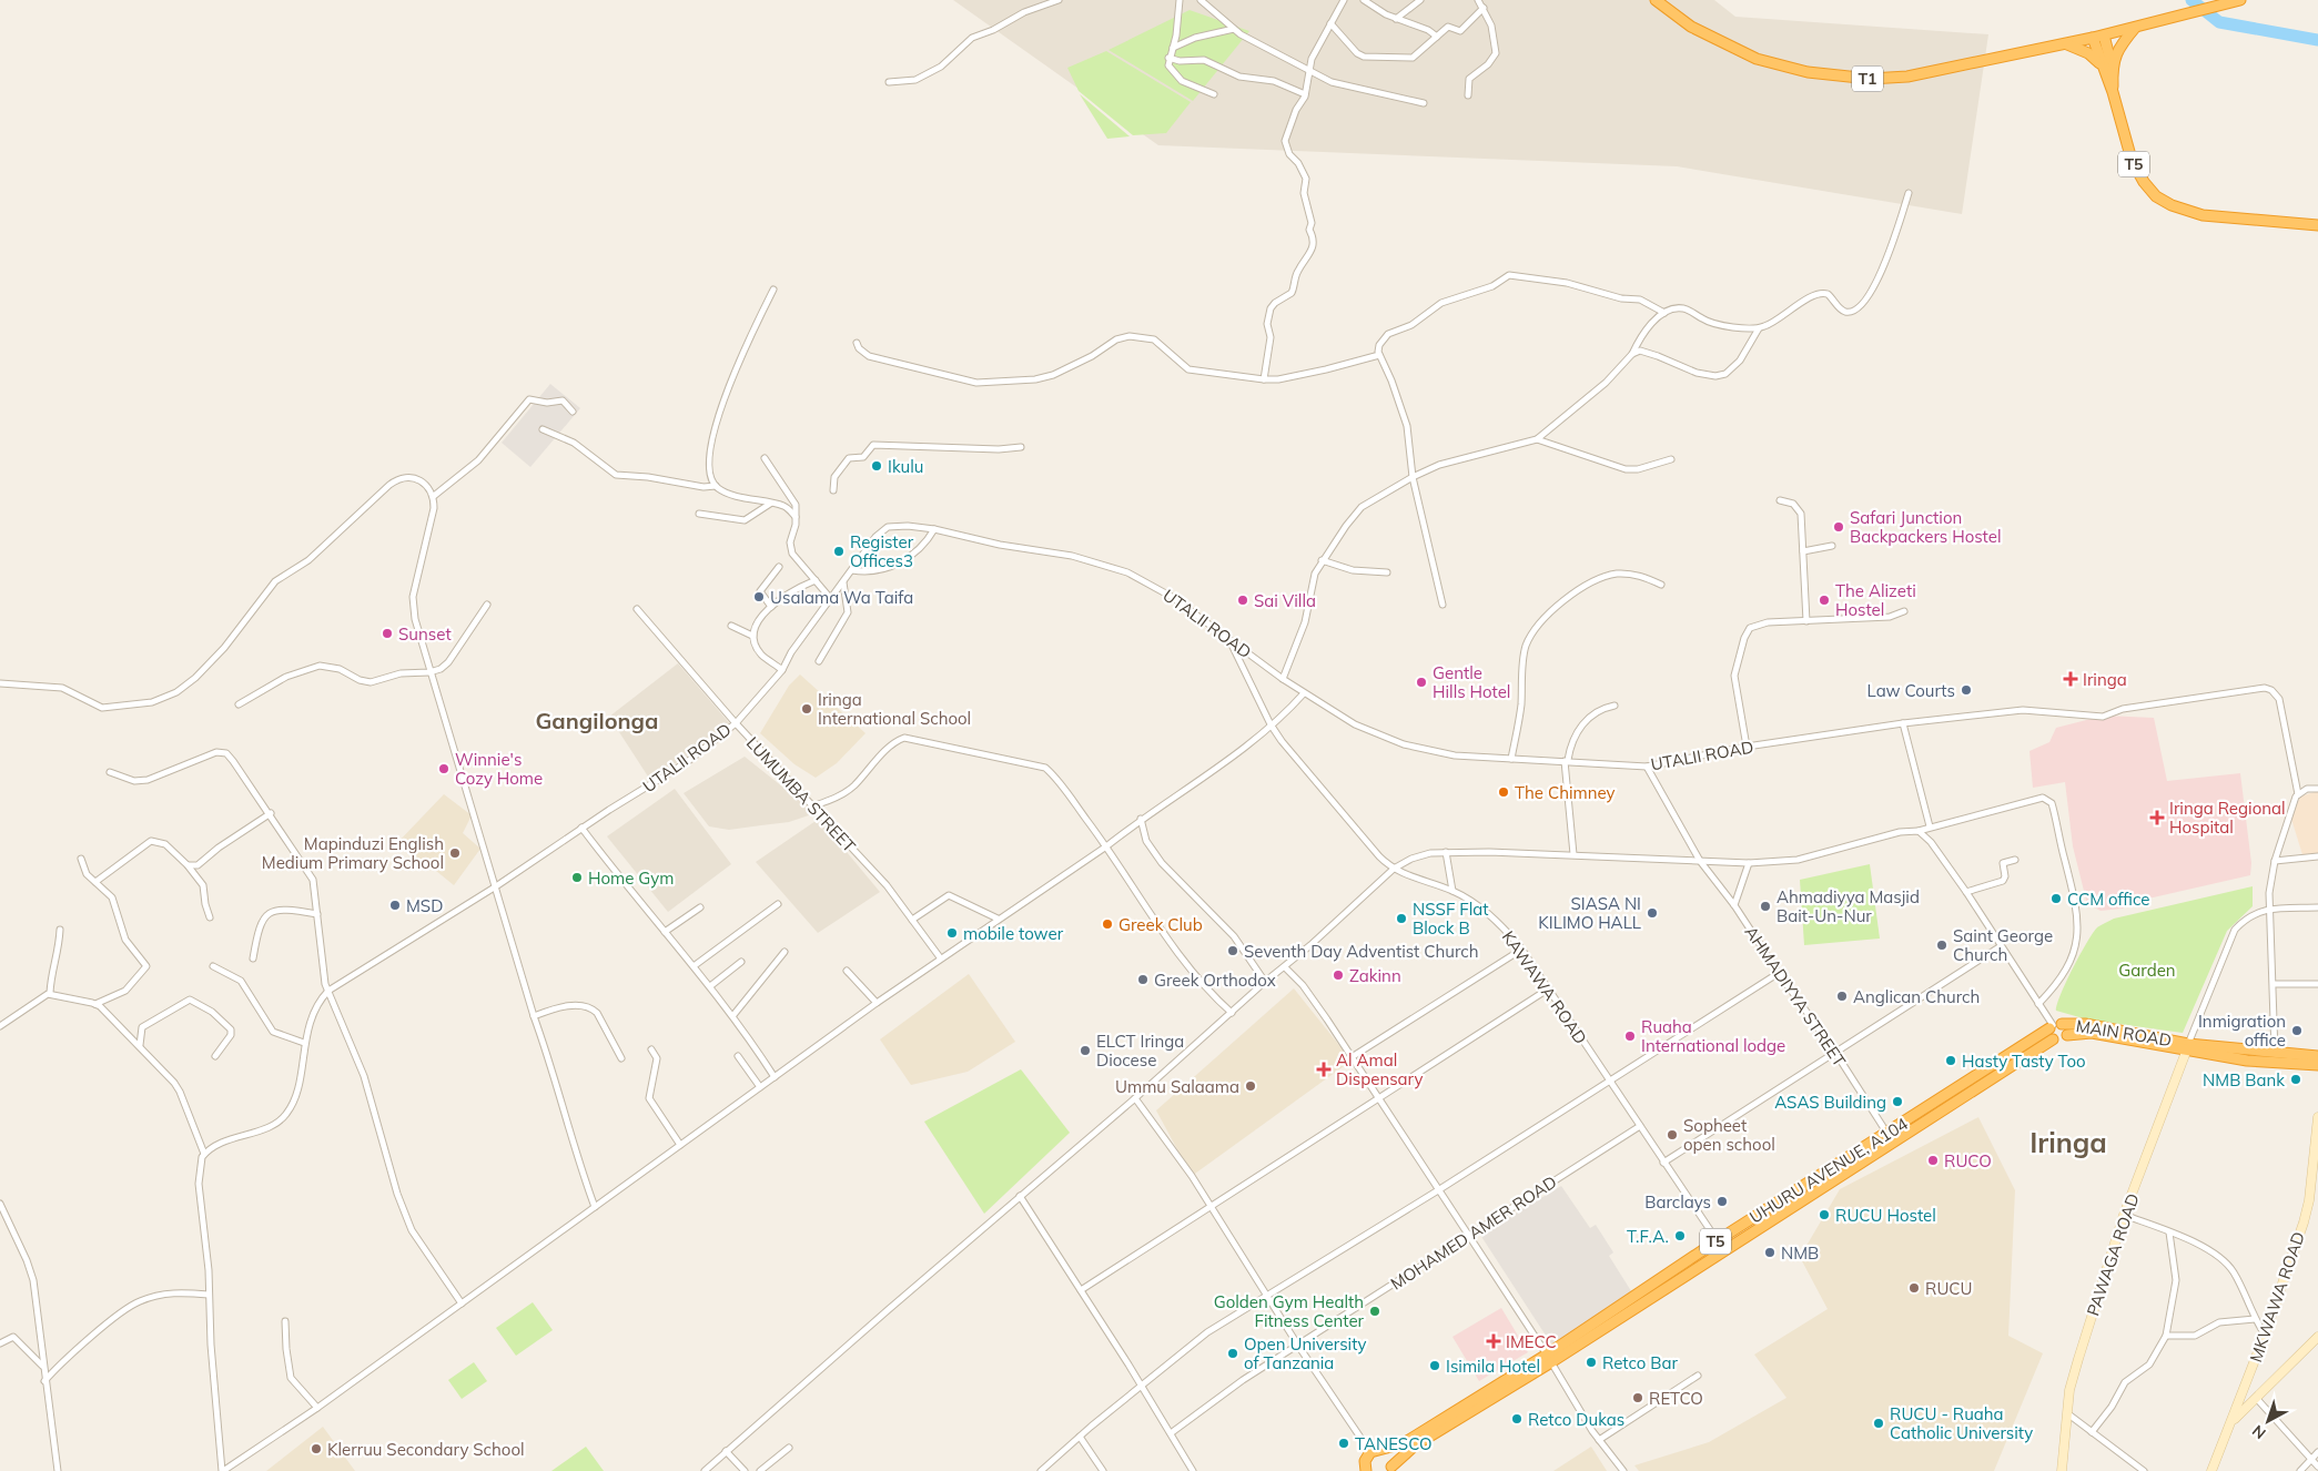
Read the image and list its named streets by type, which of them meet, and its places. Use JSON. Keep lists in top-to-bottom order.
{
  "streets": {
    "highway": [
      "T1",
      "T5",
      "MAIN ROAD",
      "UHURU AVENUE, A104"
    ],
    "street": [
      "UTALII ROAD",
      "LUMUMBA STREET",
      "KAWAWA ROAD",
      "AHMADIYYA STREET",
      "MOHAMED AMER ROAD",
      "PAWAGA ROAD",
      "MKWAWA ROAD"
    ]
  },
  "crossings": [
    ["T1", "T5"],
    ["T5", "MAIN ROAD"],
    ["T5", "UHURU AVENUE, A104"],
    ["T5", "PAWAGA ROAD"],
    ["UTALII ROAD", "LUMUMBA STREET"],
    ["UTALII ROAD", "KAWAWA ROAD"],
    ["UTALII ROAD", "AHMADIYYA STREET"],
    ["KAWAWA ROAD", "UHURU AVENUE, A104"],
    ["KAWAWA ROAD", "MOHAMED AMER ROAD"],
    ["AHMADIYYA STREET", "UHURU AVENUE, A104"],
    ["MAIN ROAD", "UHURU AVENUE, A104"],
    ["MAIN ROAD", "PAWAGA ROAD"]
  ],
  "districts": ["Gangilonga", "Iringa"],
  "parks": ["Garden"],
  "places": {
    "other": [
      "Ikulu",
      "Safari Junction Backpackers Hostel",
      "Register Offices3",
      "Usalama Wa Taifa",
      "Sai Villa",
      "The Alizeti Hostel",
      "Sunset",
      "Gentle Hills Hotel",
      "Law Courts",
      "Iringa International School",
      "Winnie's Cozy Home",
      "The Chimney",
      "Mapinduzi English Medium Primary School",
      "Home Gym",
      "CCM office",
      "MSD",
      "Ahmadiyya Masjid Bait-Un-Nur",
      "SIASA NI KILIMO HALL",
      "NSSF Flat Block B",
      "Greek Club",
      "mobile tower",
      "Saint George Church",
      "Seventh Day Adventist Church",
      "Zakinn",
      "Greek Orthodox",
      "Anglican Church",
      "Inmigration office",
      "Ruaha International lodge",
      "ELCT Iringa Diocese",
      "Hasty Tasty Too",
      "NMB Bank",
      "Ummu Salaama",
      "ASAS Building",
      "Sopheet open school",
      "RUCO",
      "Barclays",
      "RUCU Hostel",
      "T.F.A.",
      "NMB",
      "RUCU",
      "Golden Gym Health Fitness Center",
      "Open University of Tanzania",
      "Retco Bar",
      "Isimila Hotel",
      "RETCO",
      "Retco Dukas",
      "RUCU - Ruaha Catholic University",
      "TANESCO",
      "Klerruu Secondary School"
    ],
    "health": [
      "Iringa",
      "Iringa Regional Hospital",
      "Al Amal Dispensary",
      "IMECC"
    ]
  },
  "north": "bottom left"
}
